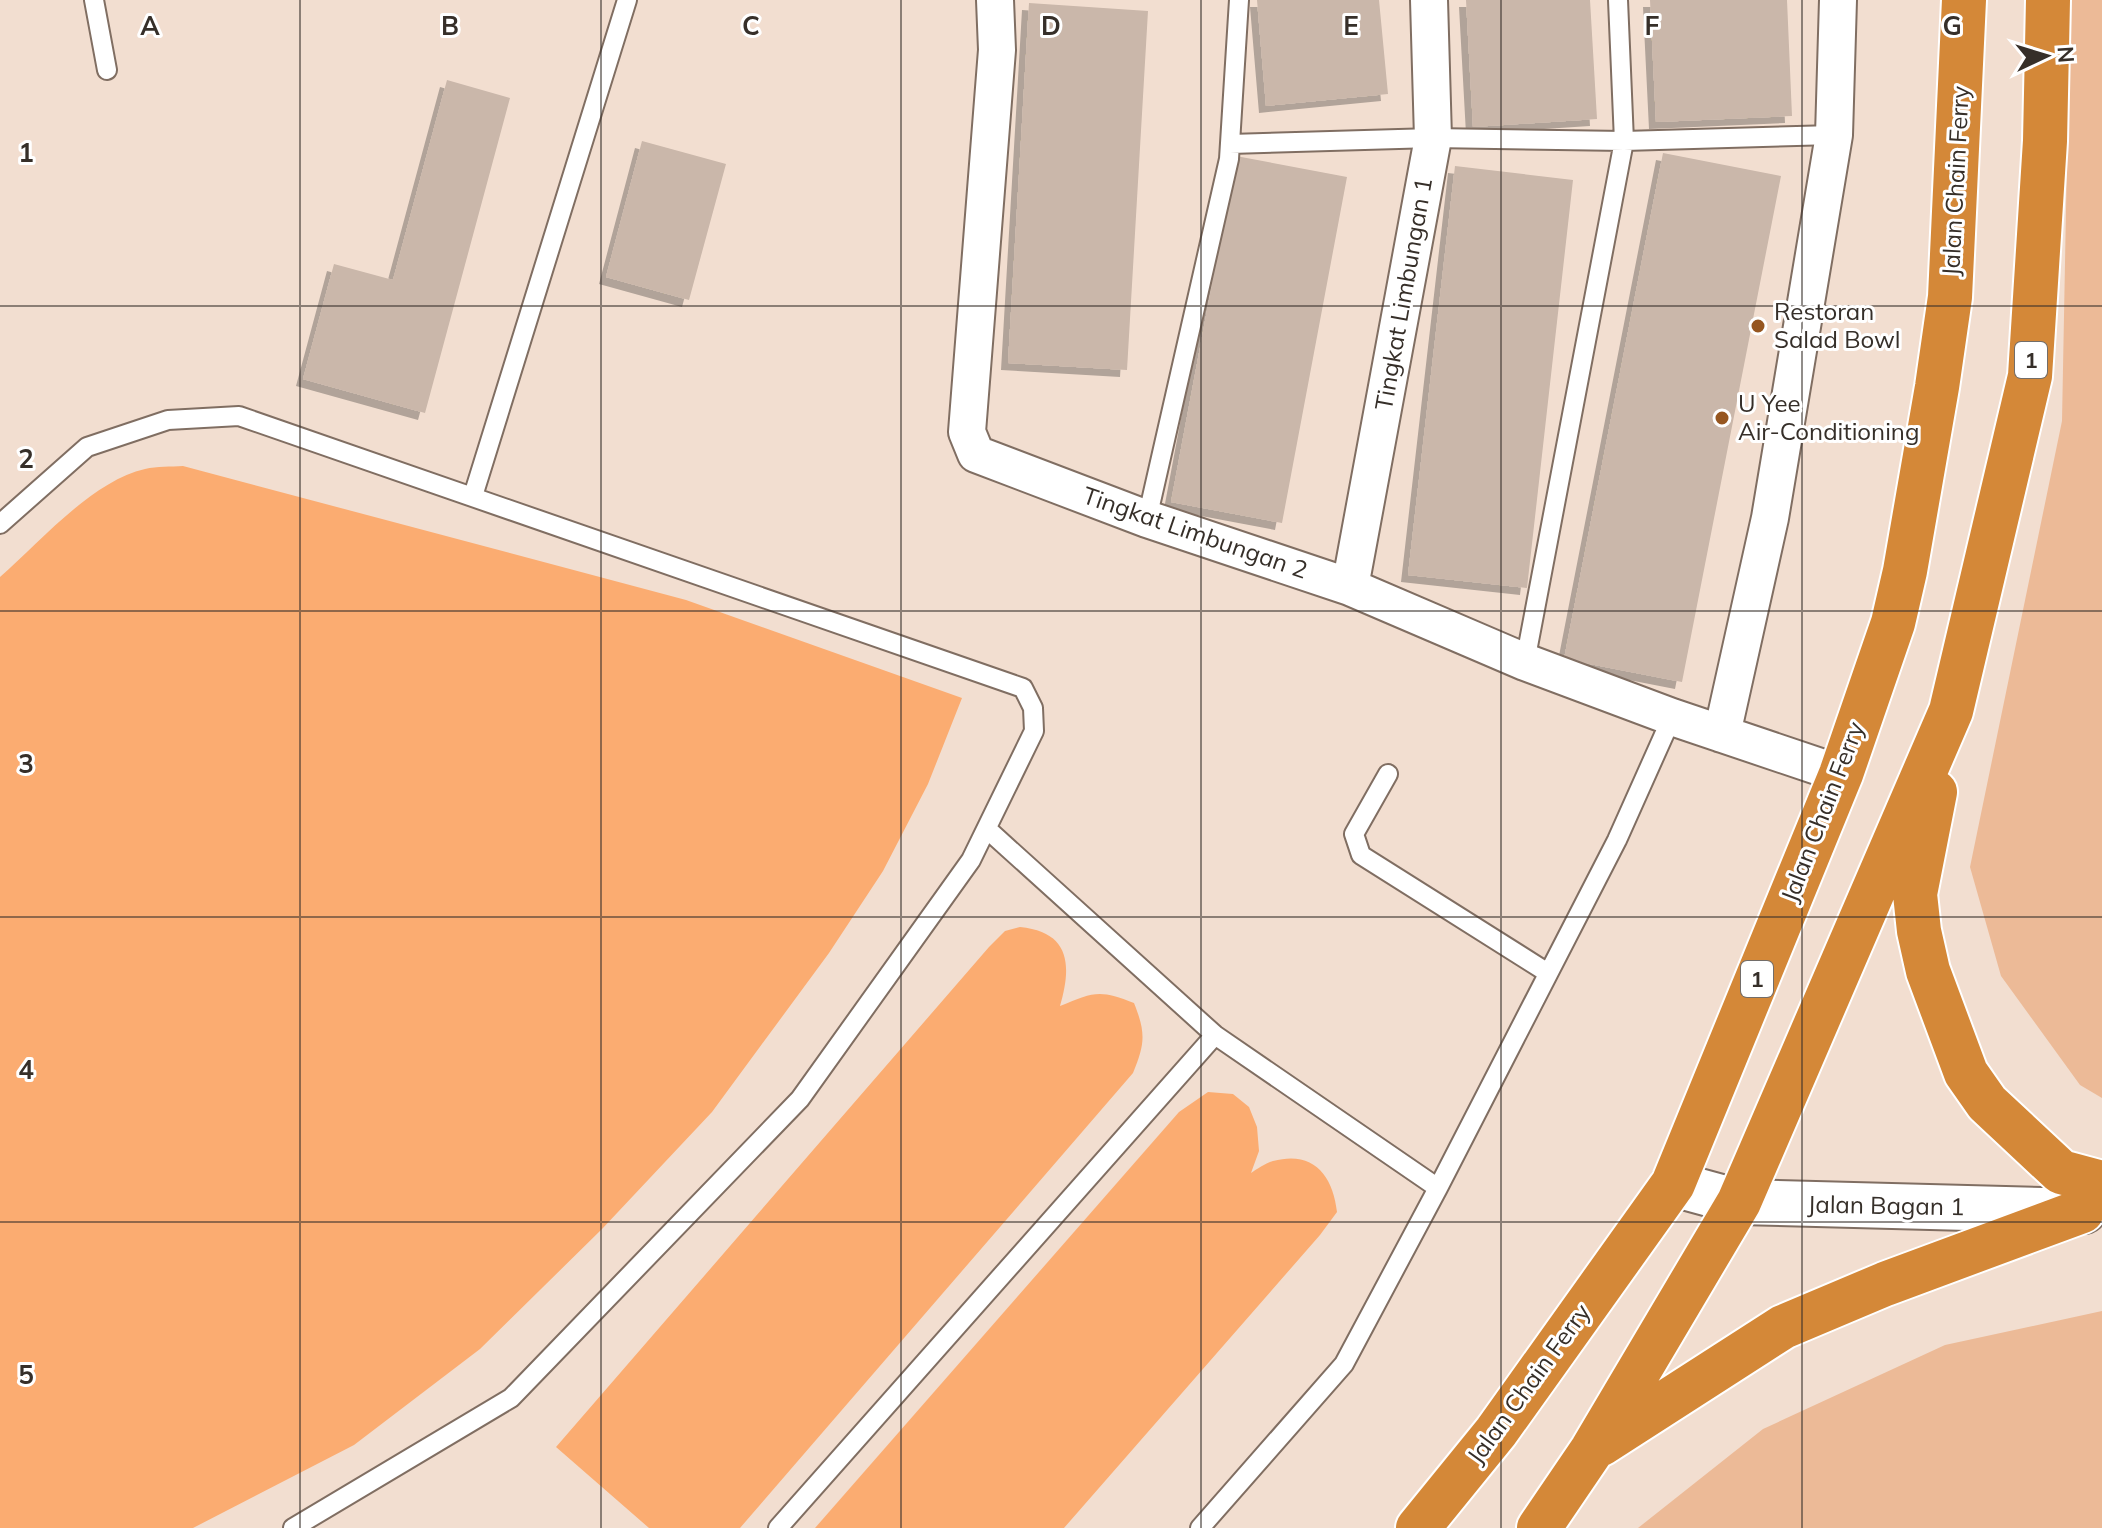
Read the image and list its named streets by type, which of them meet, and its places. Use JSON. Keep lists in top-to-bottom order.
{
  "streets": {
    "highway": ["Jalan Chain Ferry", "1"],
    "street": ["Tingkat Limbungan 1", "Tingkat Limbungan 2", "Jalan Bagan 1"]
  },
  "crossings": [
    ["Jalan Chain Ferry", "Tingkat Limbungan 2"],
    ["Jalan Chain Ferry", "Jalan Bagan 1"],
    ["Tingkat Limbungan 1", "Tingkat Limbungan 2"],
    ["1", "Jalan Bagan 1"]
  ],
  "places": ["Restoran Salad Bowl", "U Yee Air-Conditioning"],
  "north": "right",
  "grid": {
    "columns": [
      "A",
      "B",
      "C",
      "D",
      "E",
      "F",
      "G"
    ],
    "rows": [
      "1",
      "2",
      "3",
      "4",
      "5"
    ]
  }
}
